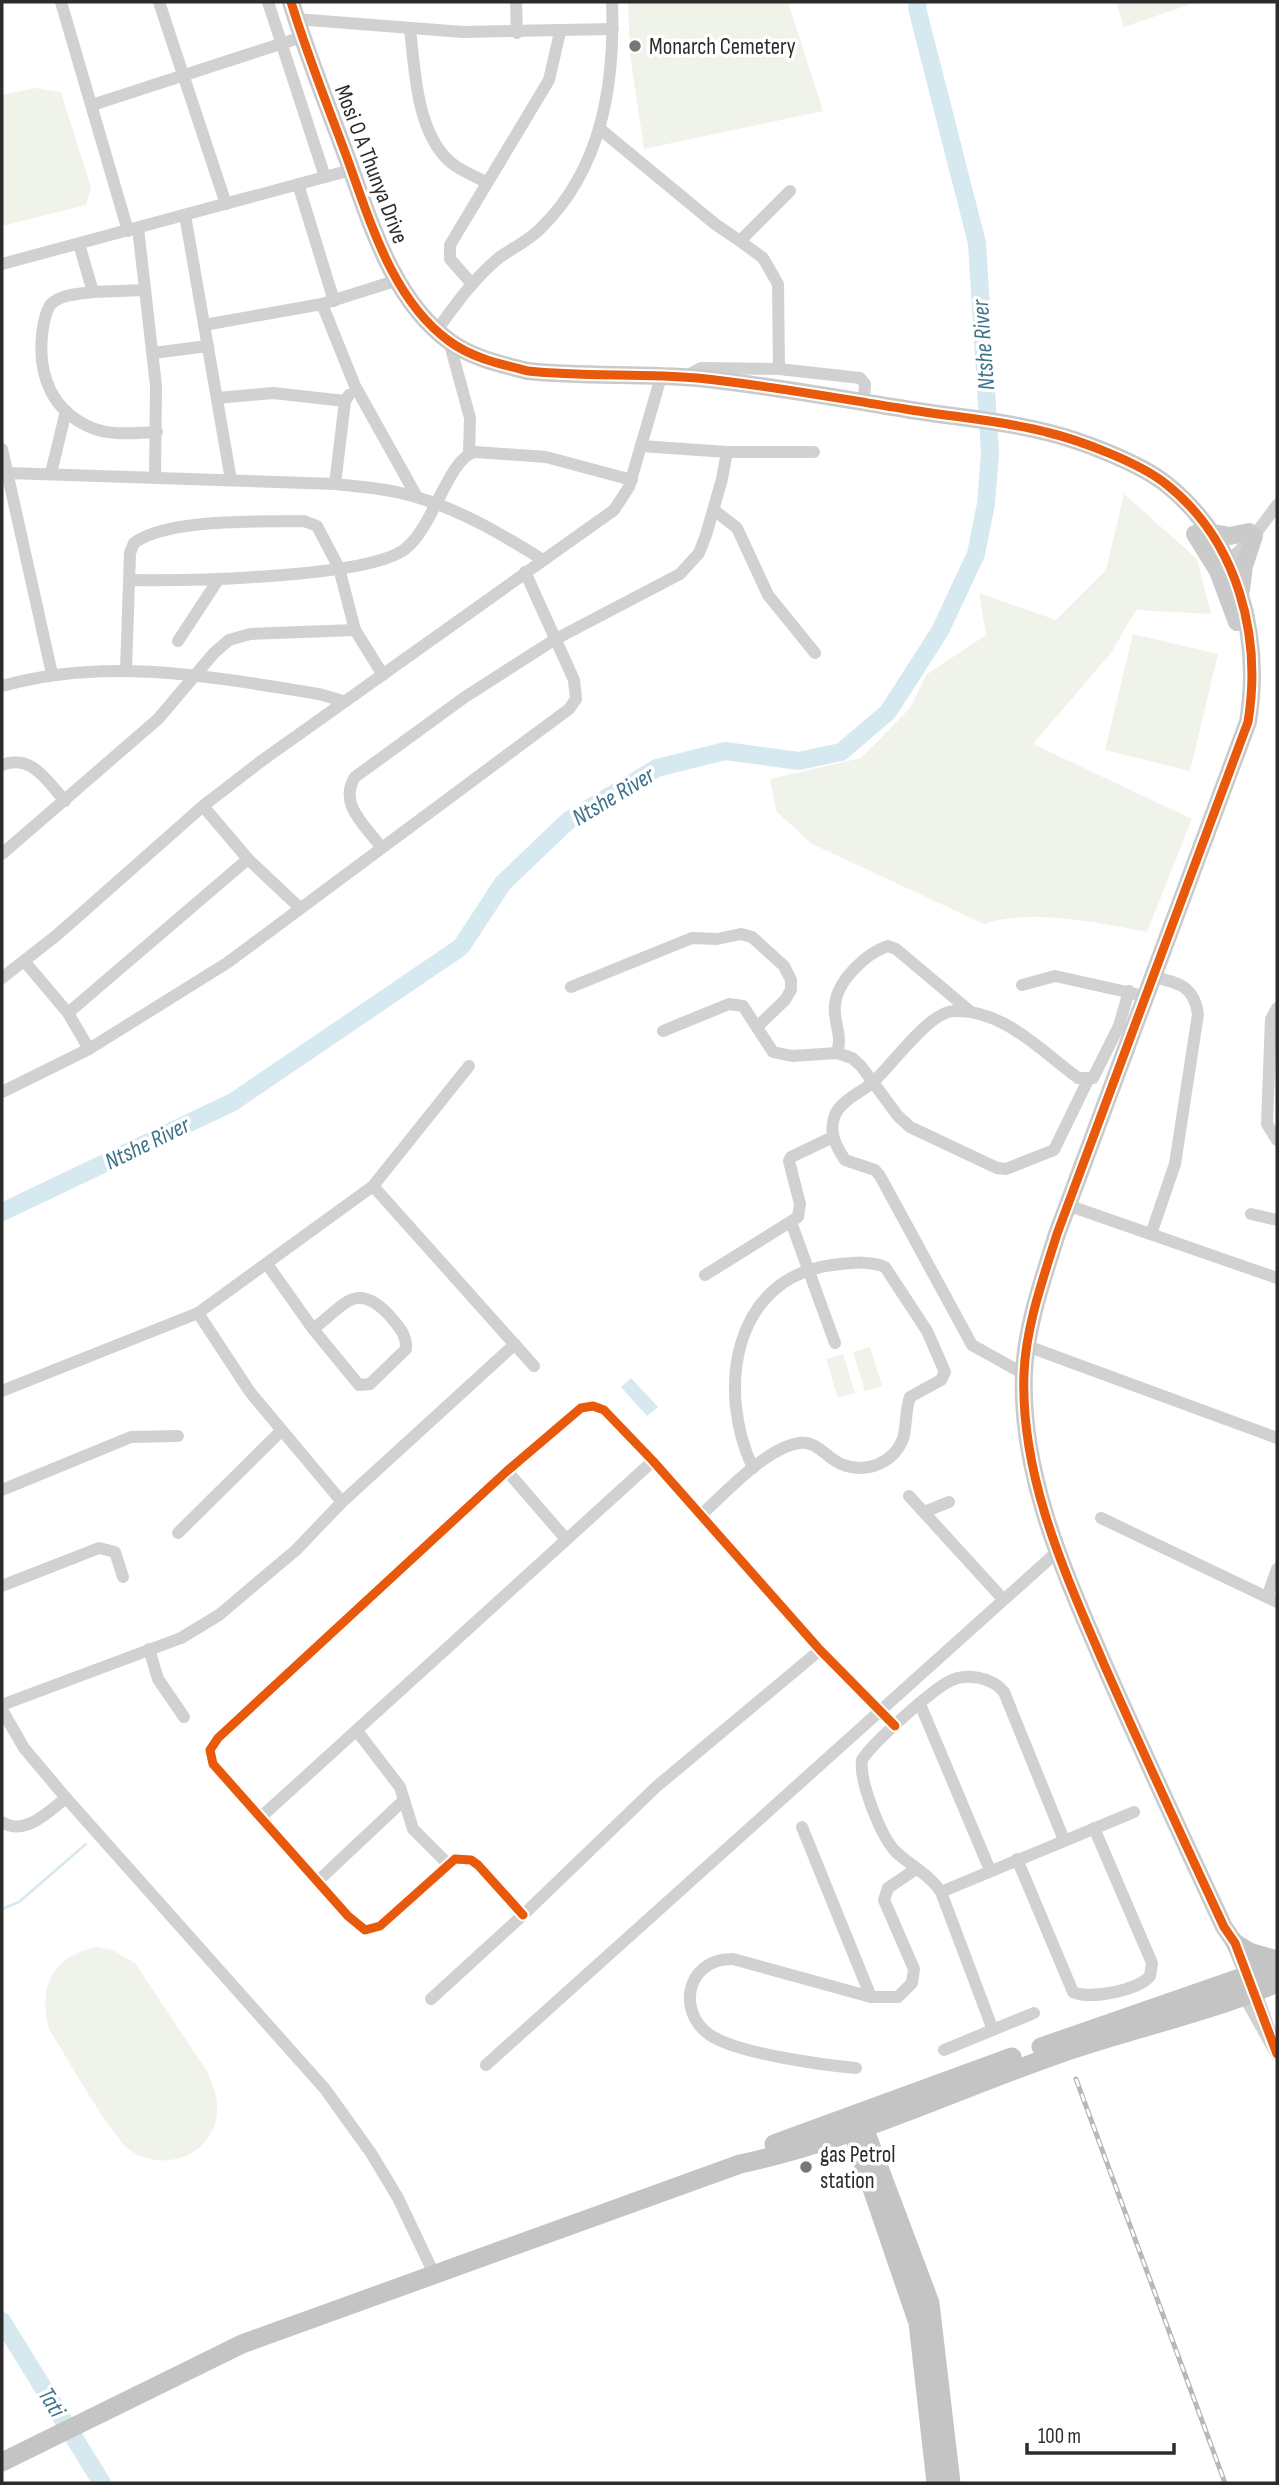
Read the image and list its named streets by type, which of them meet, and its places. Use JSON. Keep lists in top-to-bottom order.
{
  "streets": {
    "street": ["Mosi O A Thunya Drive"]
  },
  "water": ["Ntshe River", "Tati"],
  "places": ["Monarch Cemetery", "gas Petrol station"],
  "scale_bar": "100 m"
}
